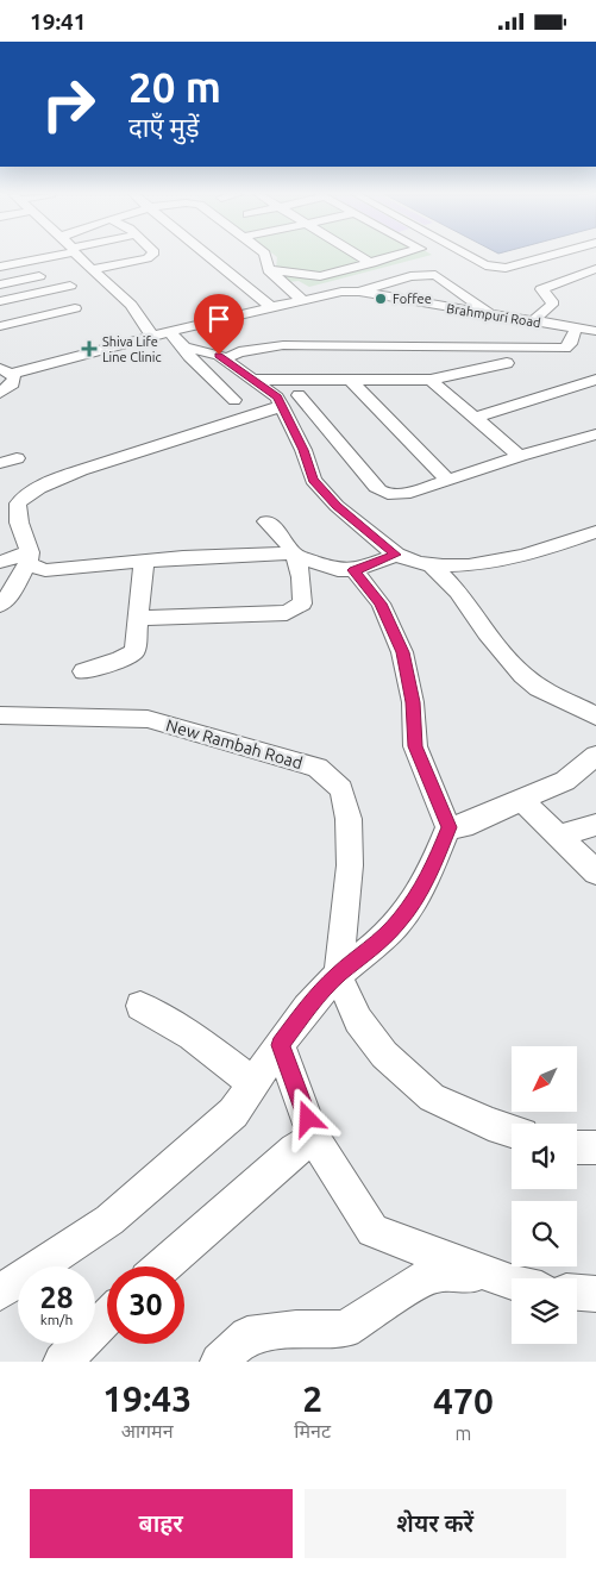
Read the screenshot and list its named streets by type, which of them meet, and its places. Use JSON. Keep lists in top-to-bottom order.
{
  "streets": {
    "street": ["Brahmpuri Road", "New Rambah Road"]
  },
  "places": {
    "other": ["Foffee"],
    "health": ["Shiva Life Line Clinic"]
  },
  "north": "bottom left",
  "page": {
    "status": "19:41",
    "turn": ["20 m", "दाएँ मुड़ें"],
    "speed": "28 km/h",
    "limit": "30",
    "eta": [
      "19:43",
      "आगमन",
      "2",
      "मिनट",
      "470",
      "m"
    ],
    "buttons": ["बाहर", "शेयर करें"]
  }
}
